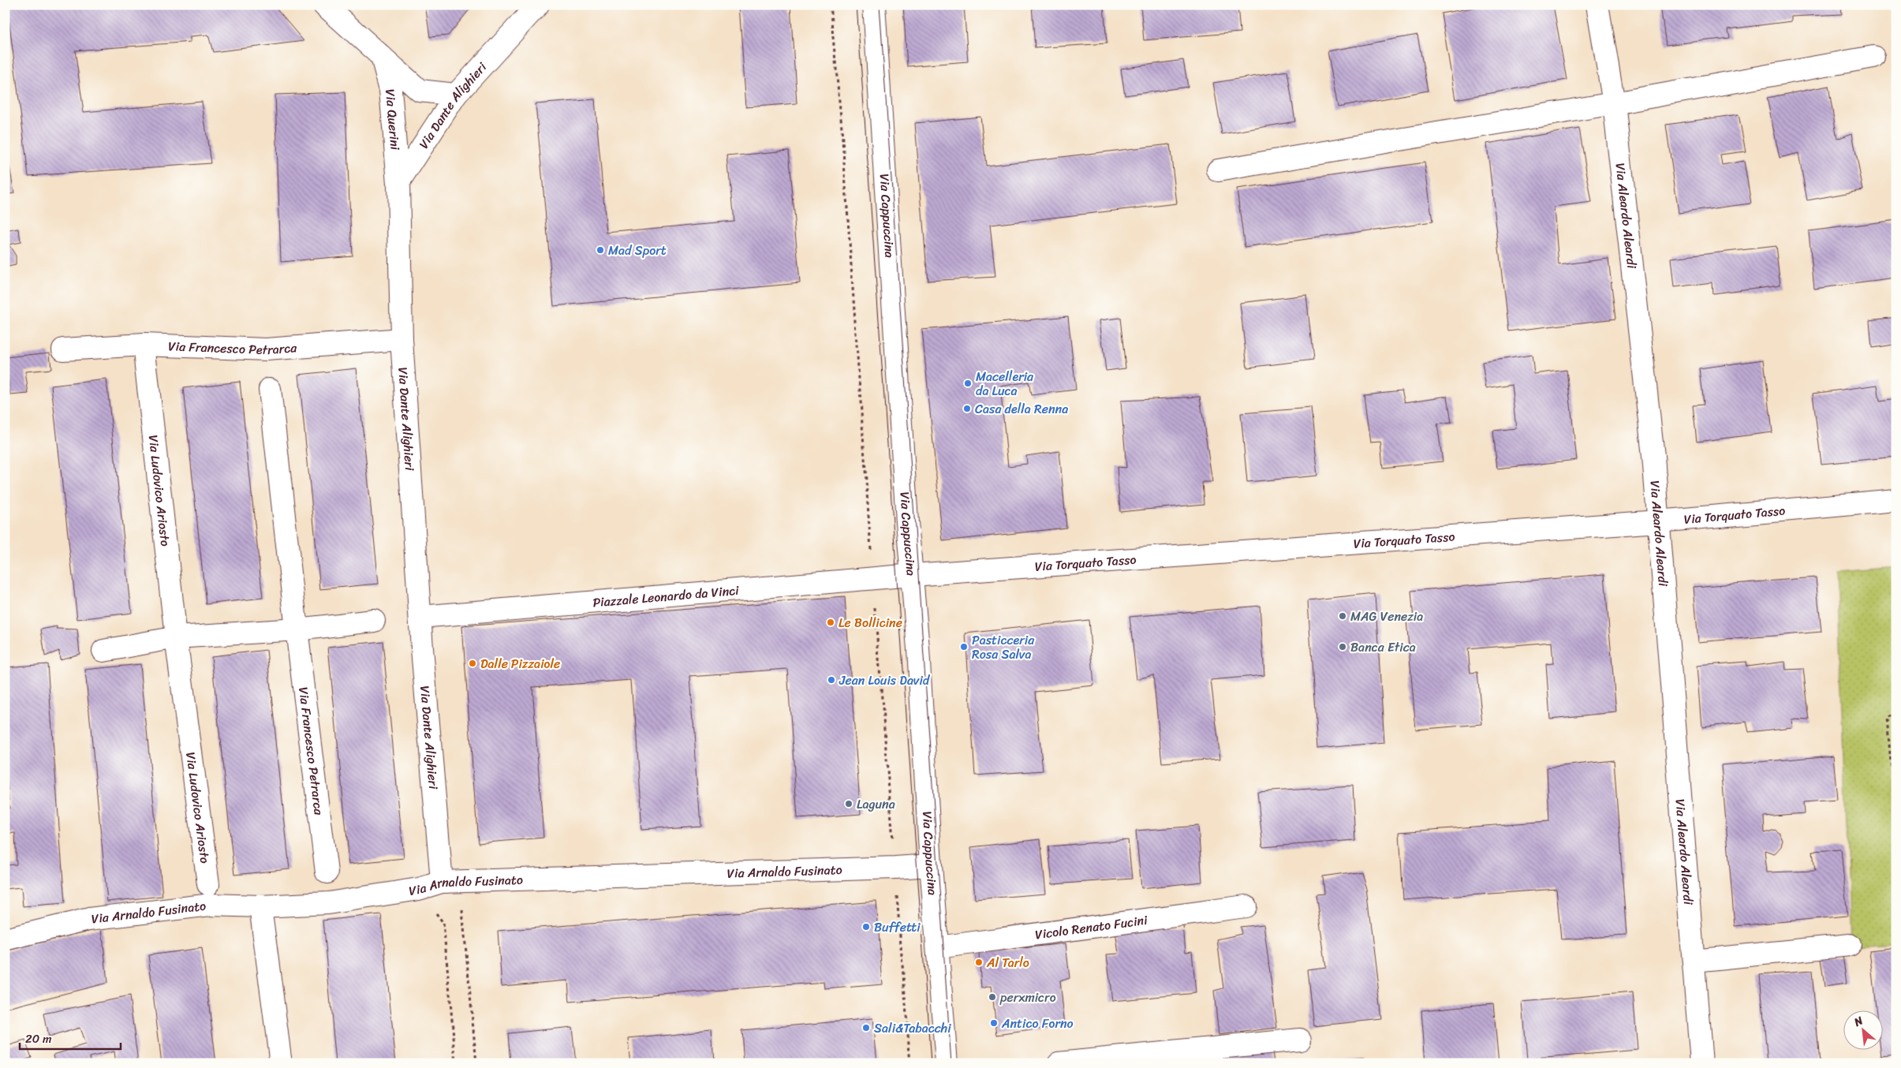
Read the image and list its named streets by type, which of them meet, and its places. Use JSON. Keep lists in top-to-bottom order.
{
  "streets": {
    "street": [
      "Via Dante Alighieri",
      "Via Querini",
      "Via Cappuccina",
      "Via Aleardo Aleardi",
      "Via Francesco Petrarca",
      "Via Ludovico Ariosto",
      "Via Torquato Tasso",
      "Piazzale Leonardo da Vinci",
      "Via Arnaldo Fusinato",
      "Vicolo Renato Fucini"
    ]
  },
  "crossings": [
    ["Via Dante Alighieri", "Via Querini"],
    ["Via Dante Alighieri", "Via Francesco Petrarca"],
    ["Via Dante Alighieri", "Piazzale Leonardo da Vinci"],
    ["Via Dante Alighieri", "Via Arnaldo Fusinato"],
    ["Via Cappuccina", "Via Torquato Tasso"],
    ["Via Cappuccina", "Piazzale Leonardo da Vinci"],
    ["Via Cappuccina", "Via Arnaldo Fusinato"],
    ["Via Cappuccina", "Vicolo Renato Fucini"],
    ["Via Aleardo Aleardi", "Via Torquato Tasso"],
    ["Via Francesco Petrarca", "Via Ludovico Ariosto"],
    ["Via Torquato Tasso", "Piazzale Leonardo da Vinci"]
  ],
  "places": [
    "Mad Sport",
    "Macelleria da Luca",
    "Casa della Renna",
    "MAG Venezia",
    "Le Bollicine",
    "Pasticceria Rosa Salva",
    "Banca Etica",
    "Dalle Pizzaiole",
    "Jean Louis David",
    "Laguna",
    "Buffetti",
    "Al Tarlo",
    "perxmicro",
    "Antico Forno",
    "Sali&Tabacchi"
  ],
  "scale_bar": "20 m",
  "north": "top left"
}
